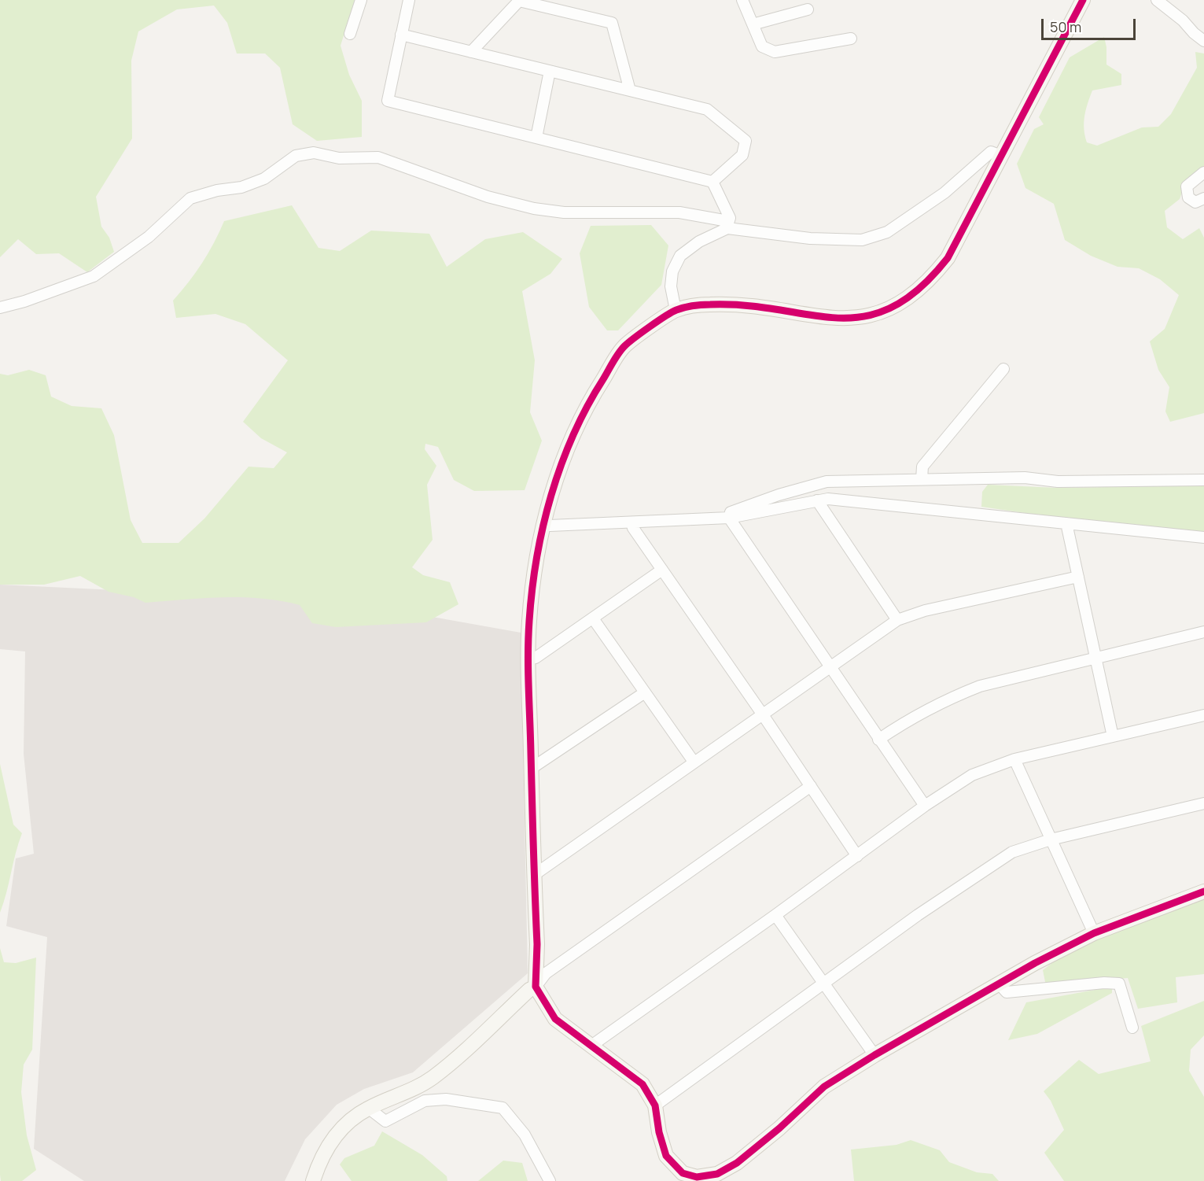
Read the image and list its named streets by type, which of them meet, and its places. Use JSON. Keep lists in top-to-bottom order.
{
  "scale_bar": "50 m"
}
